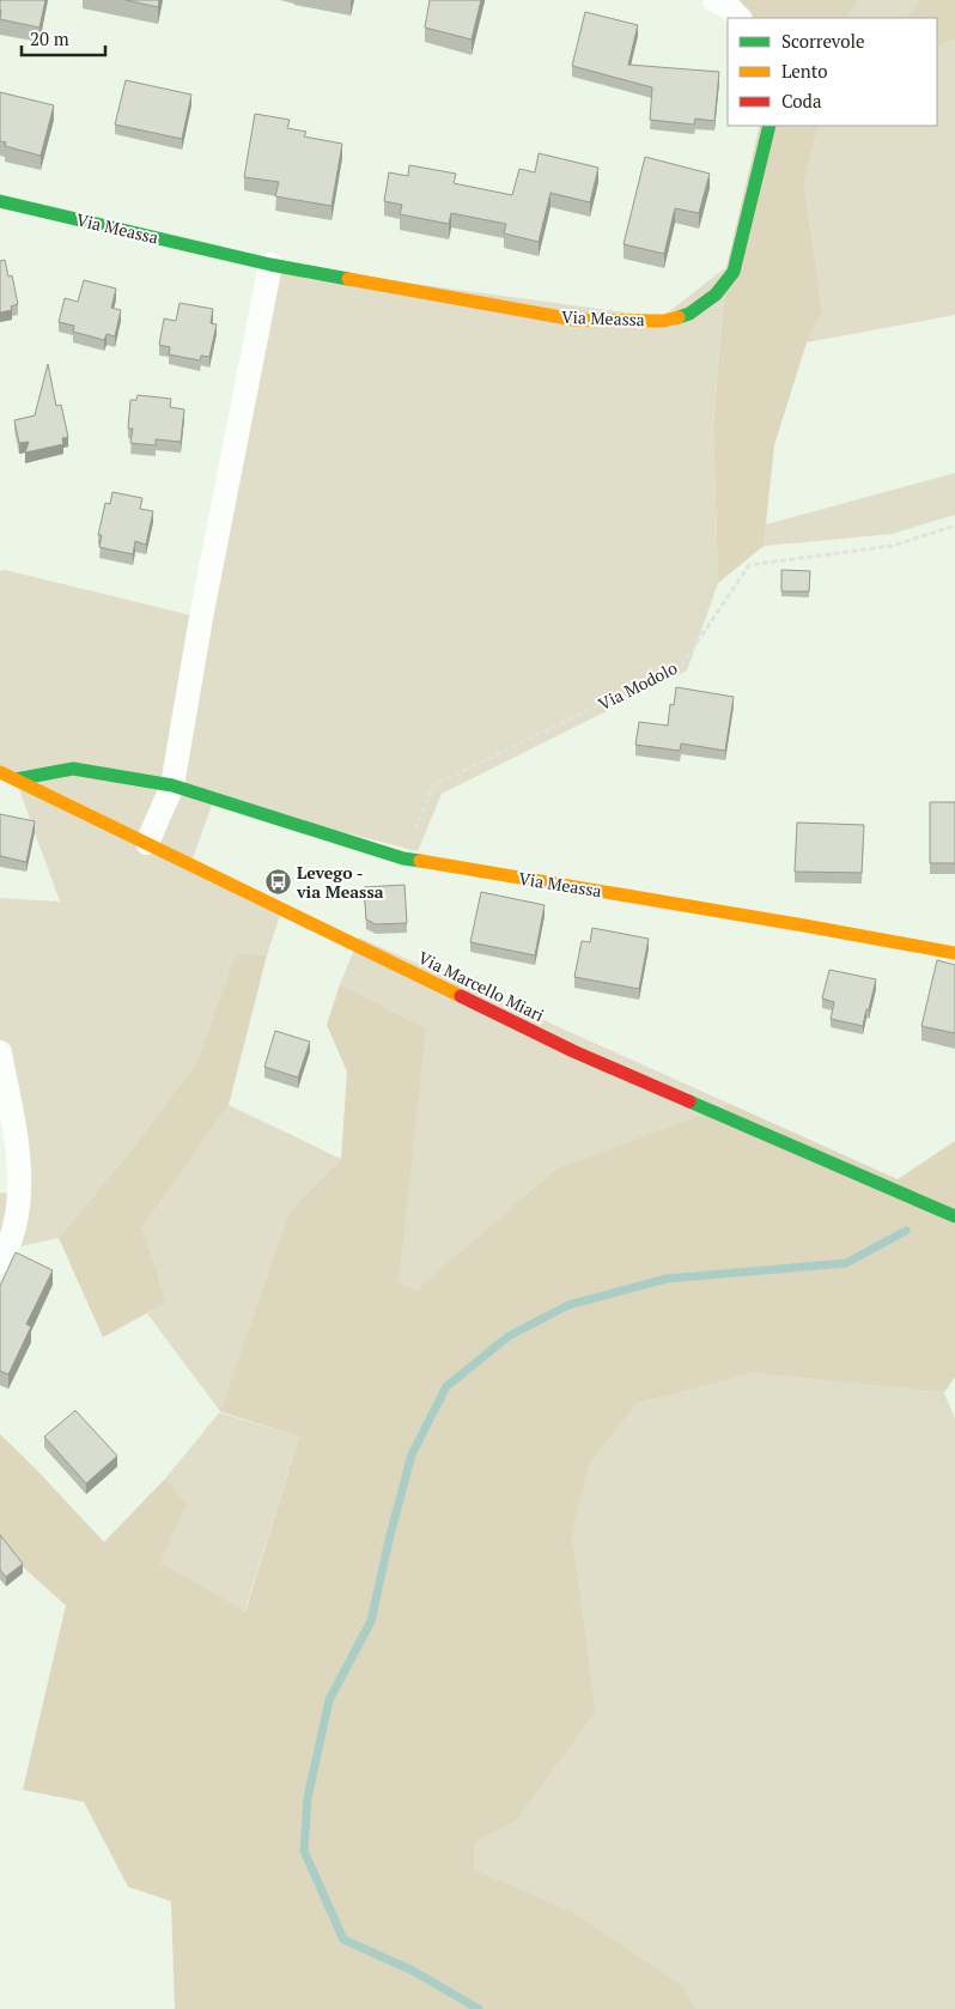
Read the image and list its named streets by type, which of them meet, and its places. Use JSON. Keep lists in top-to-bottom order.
{
  "streets": {
    "street": ["Via Meassa", "Via Marcello Miari"],
    "path": ["Via Modolo"]
  },
  "crossings": [
    ["Via Meassa", "Via Modolo"],
    ["Via Meassa", "Via Marcello Miari"]
  ],
  "places": {
    "bus stop": ["Levego - via Meassa"]
  },
  "legend": ["Scorrevole", "Lento", "Coda"],
  "scale_bar": "20 m"
}
